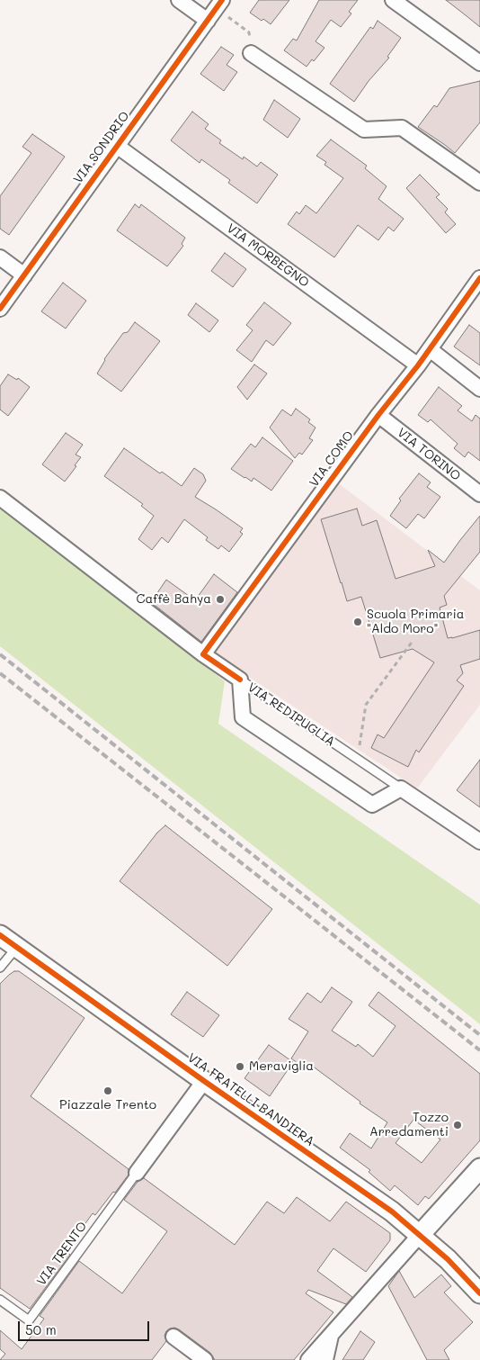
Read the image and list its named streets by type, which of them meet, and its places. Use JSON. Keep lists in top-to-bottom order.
{
  "streets": {
    "street": [
      "VIA SONDRIO",
      "VIA MORBEGNO",
      "VIA TORINO",
      "VIA COMO",
      "VIA REDIPUGLIA",
      "VIA FRATELLI BANDIERA"
    ],
    "lane": ["VIA TRENTO"]
  },
  "crossings": [
    ["VIA SONDRIO", "VIA MORBEGNO"],
    ["VIA MORBEGNO", "VIA COMO"],
    ["VIA TORINO", "VIA COMO"],
    ["VIA COMO", "VIA REDIPUGLIA"]
  ],
  "places": [
    "Caffè Bahya",
    "Scuola Primaria \"Aldo Moro\"",
    "Meraviglia",
    "Piazzale Trento",
    "Tozzo Arredamenti"
  ],
  "scale_bar": "50 m"
}
